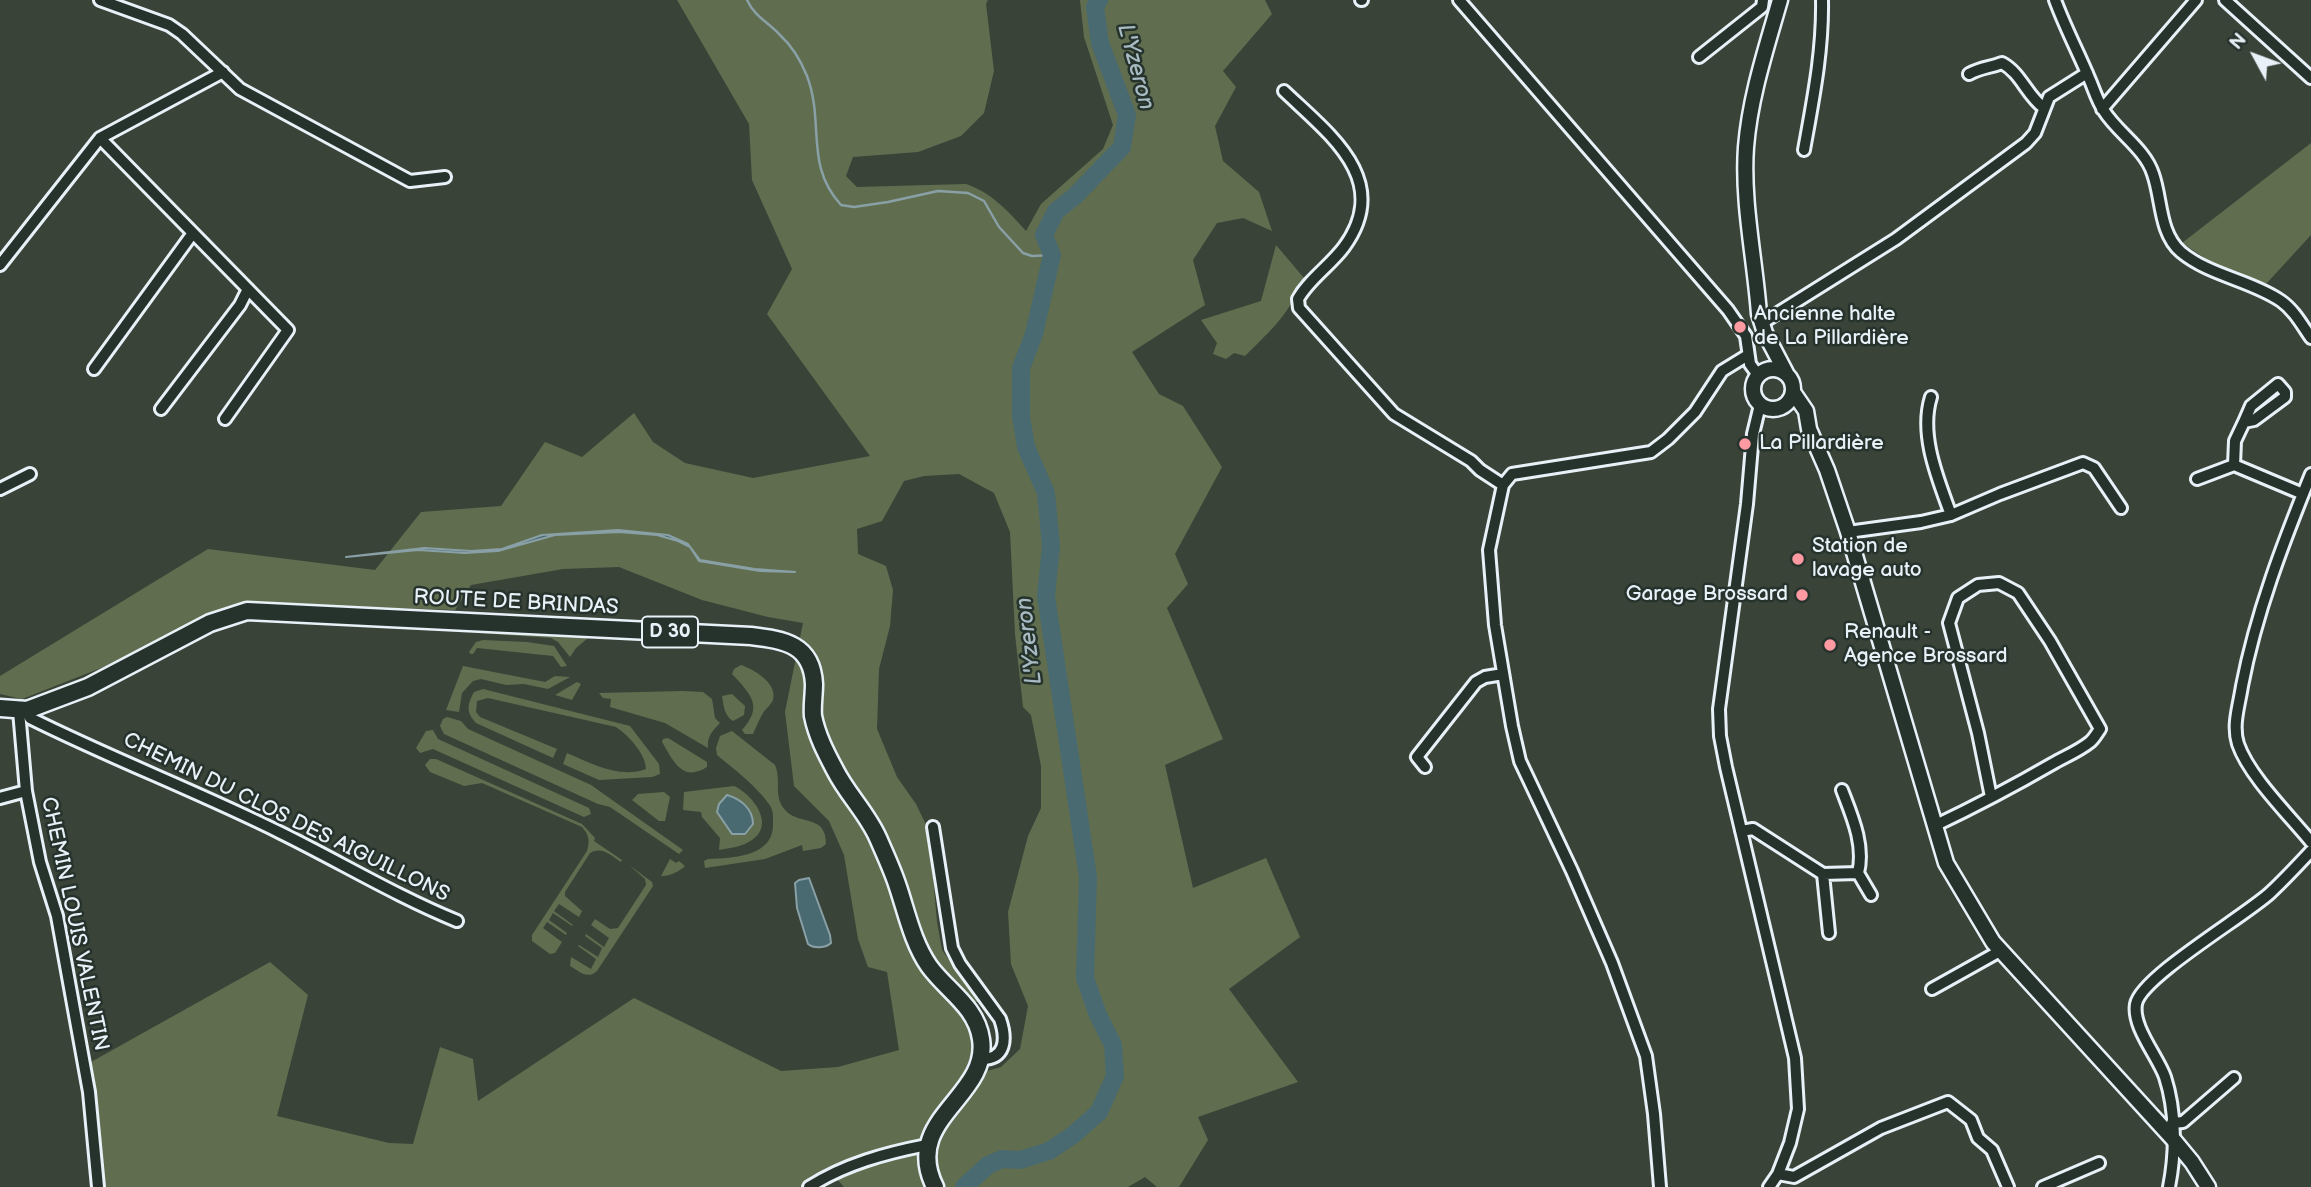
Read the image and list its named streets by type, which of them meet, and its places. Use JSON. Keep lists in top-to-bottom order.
{
  "streets": {
    "main road": ["ROUTE DE BRINDAS", "D 30"],
    "street": ["CHEMIN DU CLOS DES AIGUILLONS", "CHEMIN LOUIS VALENTIN"]
  },
  "crossings": [
    ["ROUTE DE BRINDAS", "CHEMIN DU CLOS DES AIGUILLONS"],
    ["ROUTE DE BRINDAS", "CHEMIN LOUIS VALENTIN"],
    ["CHEMIN DU CLOS DES AIGUILLONS", "CHEMIN LOUIS VALENTIN"]
  ],
  "water": ["L'Yzeron"],
  "places": [
    "Ancienne halte de La Pillardière",
    "La Pillardière",
    "Station de lavage auto",
    "Garage Brossard",
    "Renault - Agence Brossard"
  ],
  "north": "top left"
}
